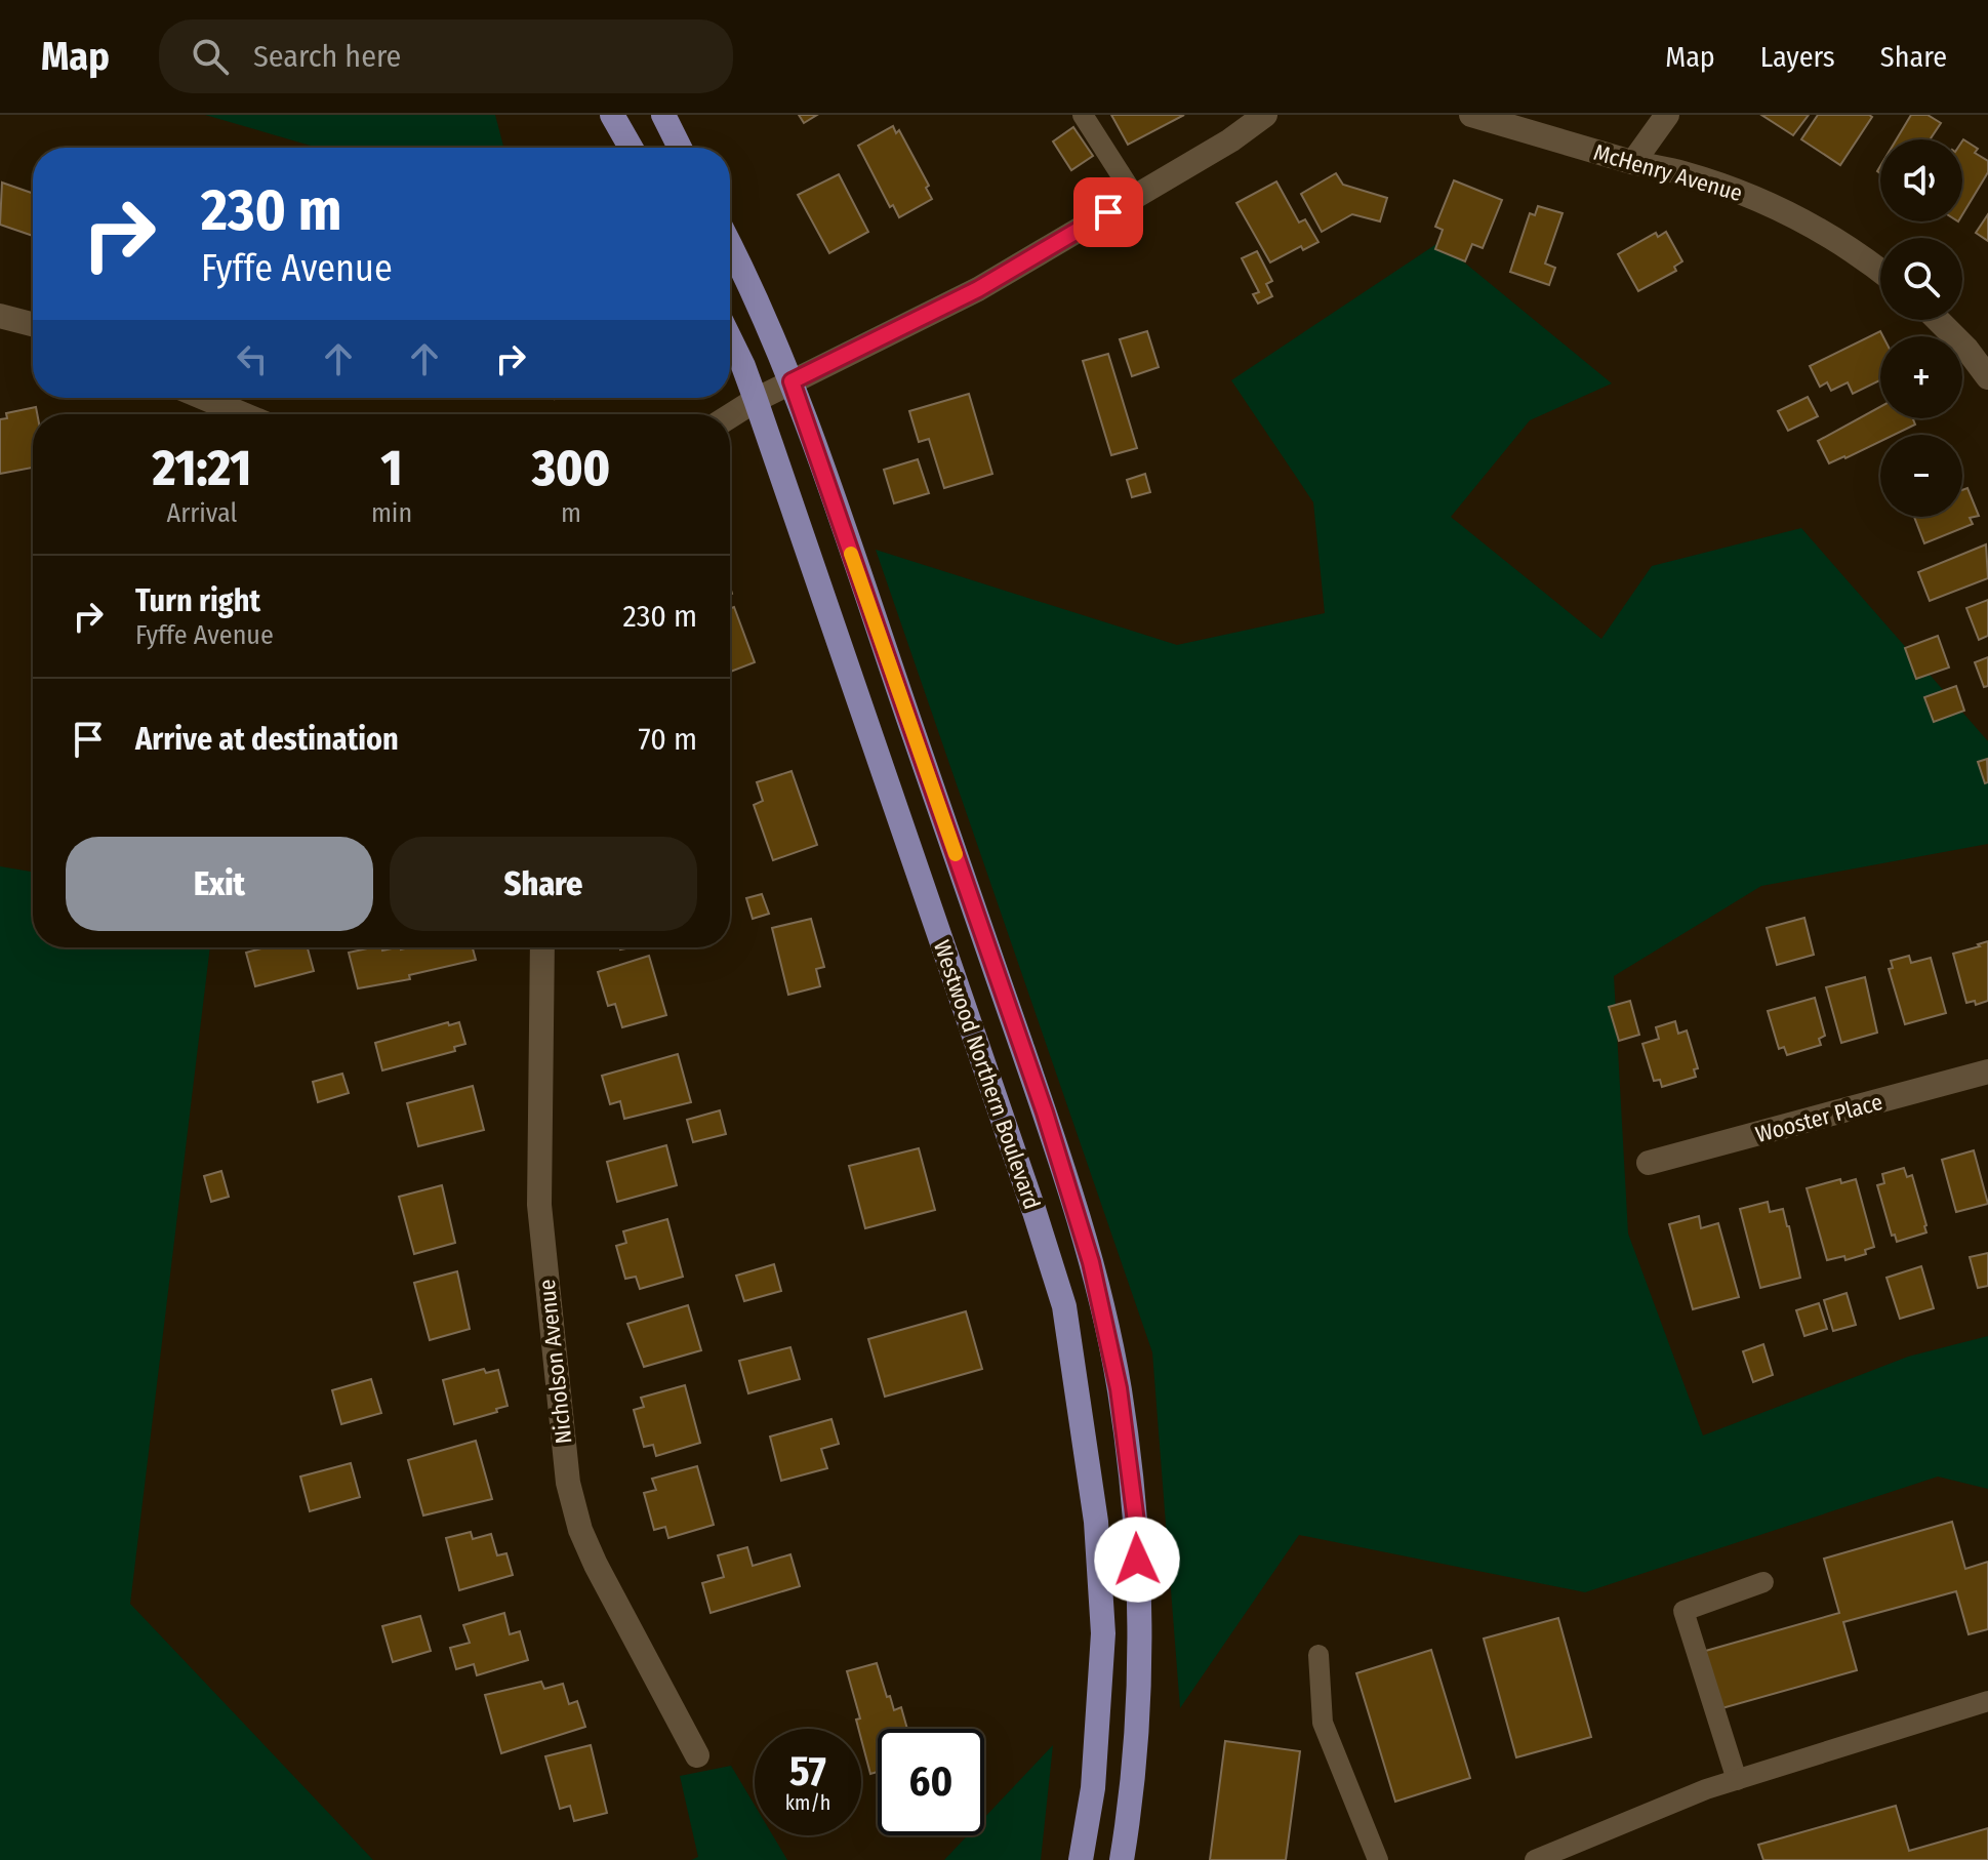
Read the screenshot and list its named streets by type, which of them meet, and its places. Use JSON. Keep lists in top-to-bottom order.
{
  "streets": {
    "main road": ["Westwood Northern Boulevard"],
    "street": ["McHenry Avenue", "Wooster Place", "Nicholson Avenue"]
  },
  "page": {
    "header": "Map",
    "search": "Search here",
    "nav": ["Map", "Layers", "Share"],
    "map_buttons": ["+", "−"],
    "turn": ["230 m", "Fyffe Avenue"],
    "eta": [
      "21:21",
      "Arrival",
      "1",
      "min",
      "300",
      "m"
    ],
    "list": [
      {
        "name": "Turn right",
        "note": "Fyffe Avenue",
        "value": "230 m"
      },
      {
        "name": "Arrive at destination",
        "value": "70 m"
      }
    ],
    "buttons": ["Exit", "Share"],
    "speed": "57 km/h",
    "limit": "60"
  }
}
